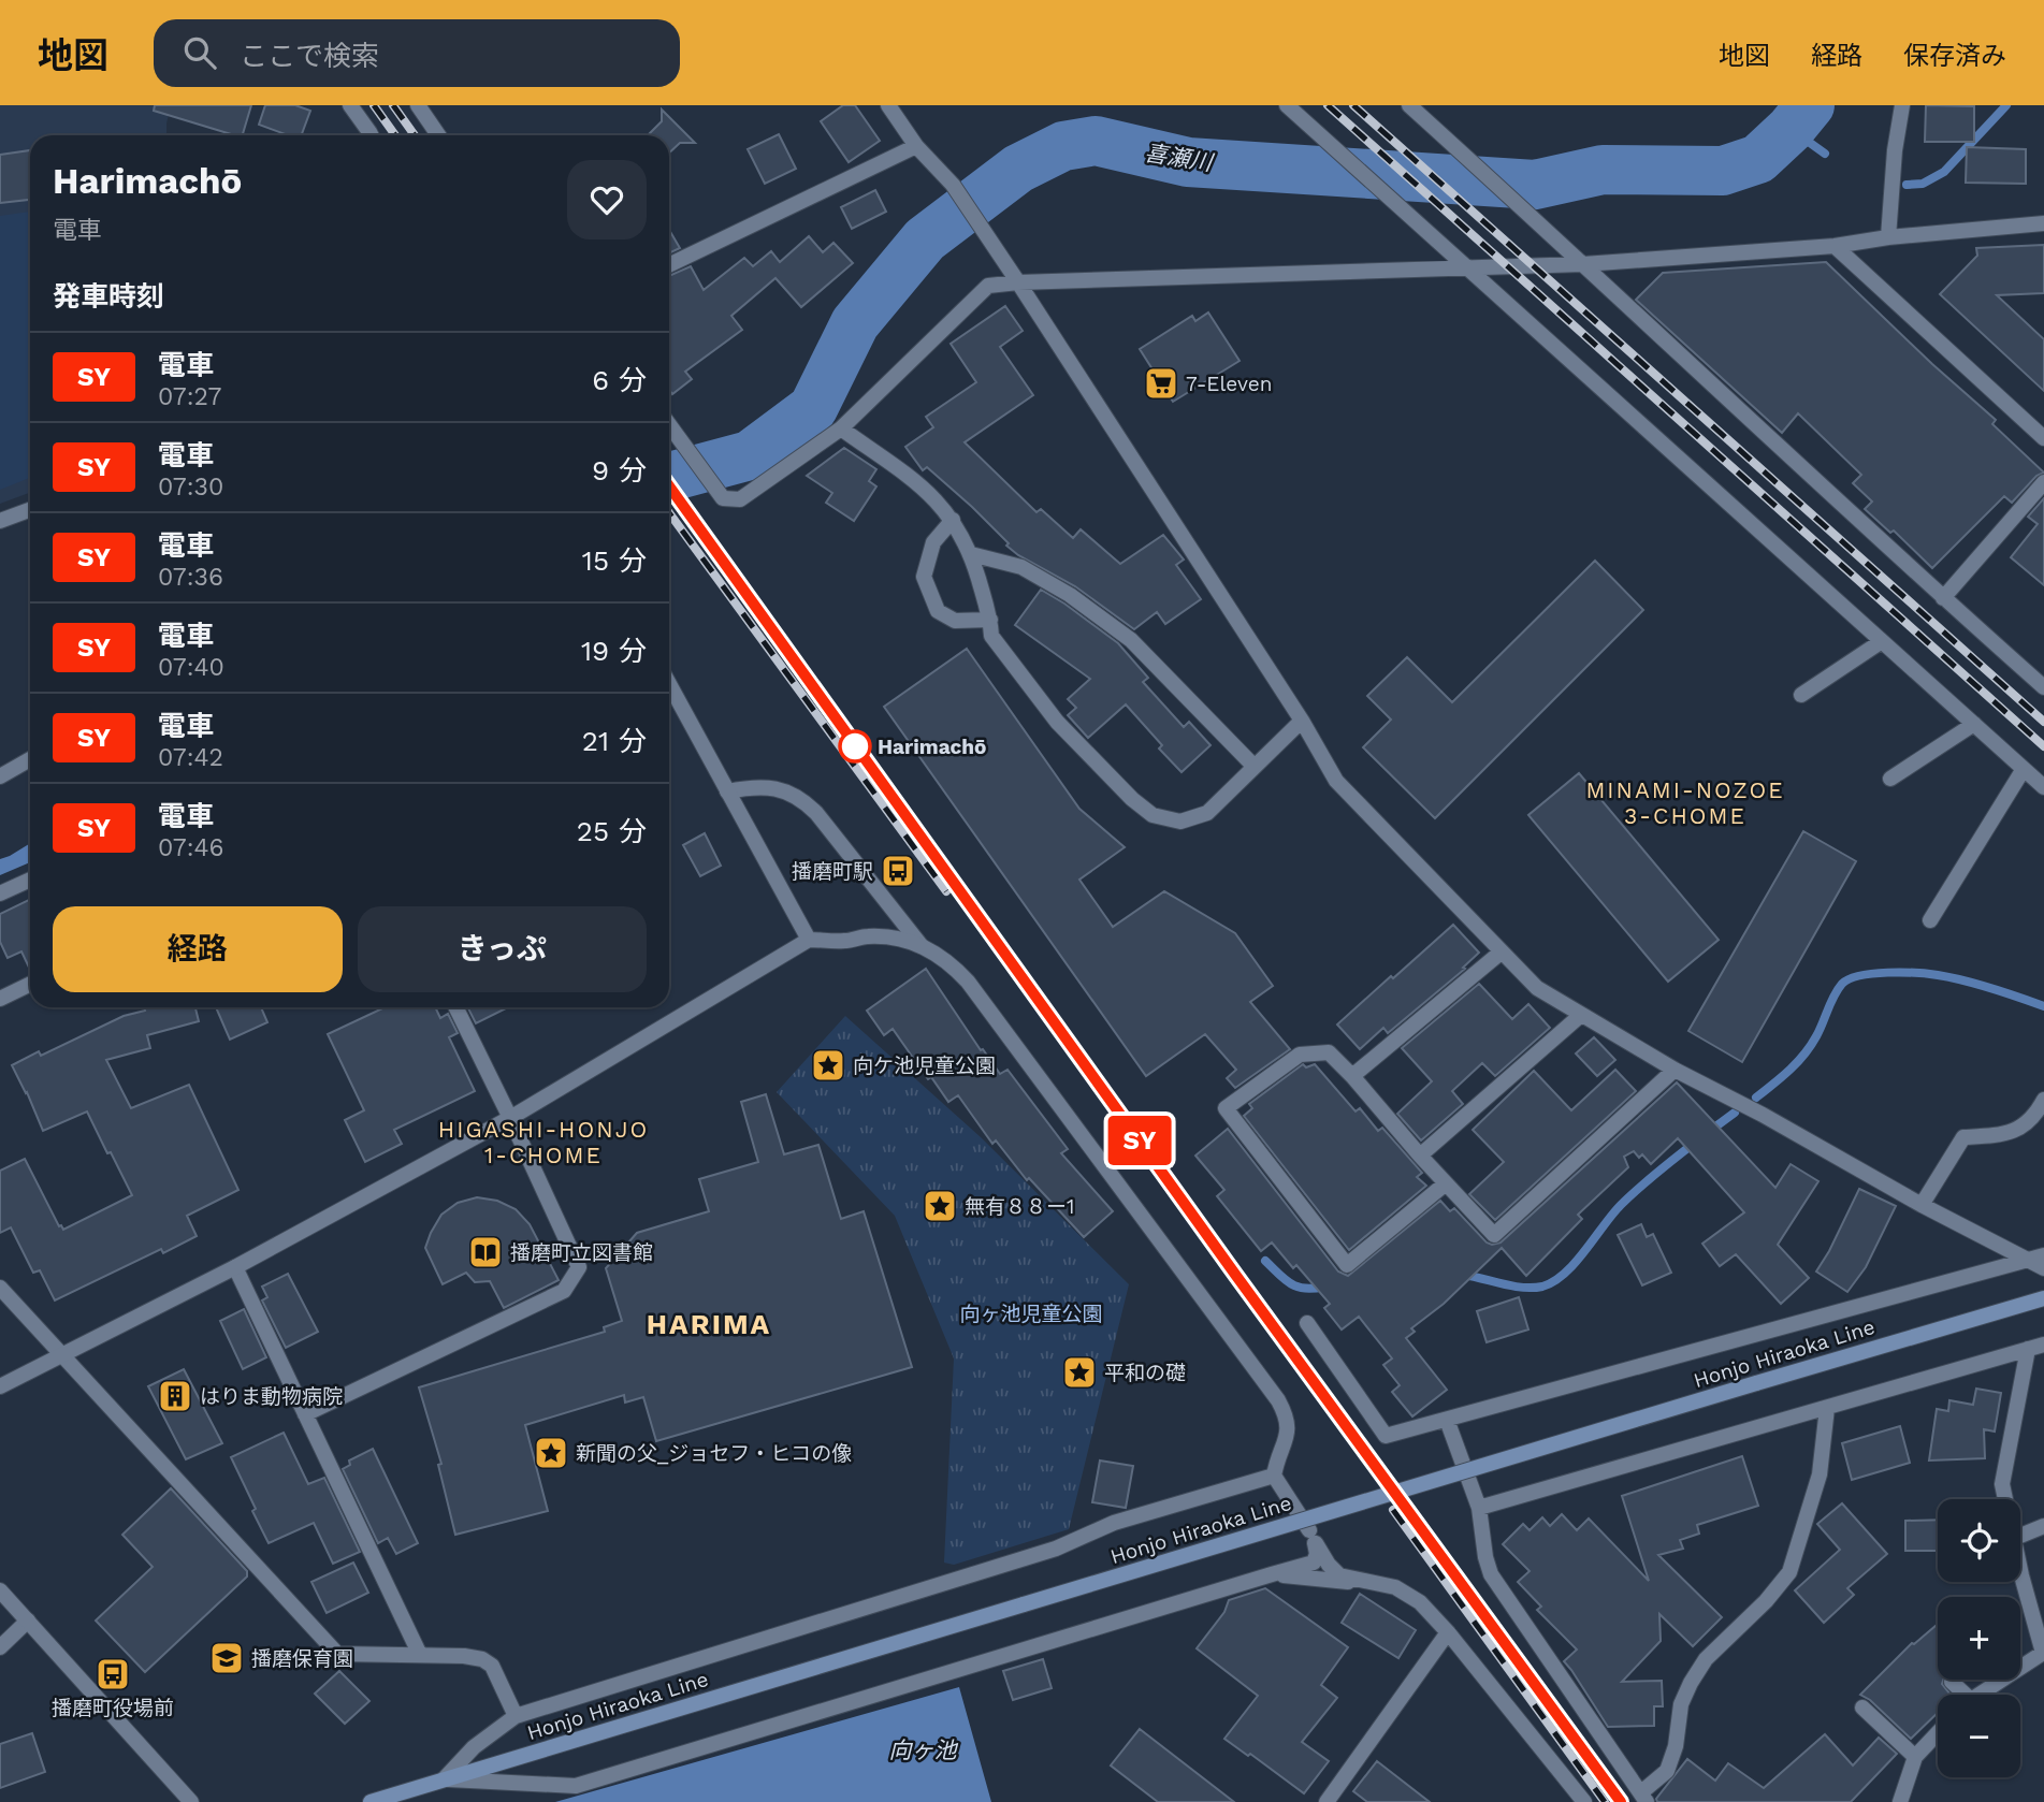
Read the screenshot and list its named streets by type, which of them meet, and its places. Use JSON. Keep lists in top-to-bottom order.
{
  "streets": {
    "main road": ["Honjo Hiraoka Line"]
  },
  "districts": ["MINAMI-NOZOE 3-CHOME", "HIGASHI-HONJO 1-CHOME", "HARIMA"],
  "water": ["喜瀬川", "向ヶ池"],
  "parks": ["向ヶ池児童公園"],
  "places": {
    "supermarket": ["7-Eleven"],
    "other": ["Harimachō"],
    "bus stop": ["播磨町駅", "播磨町役場前"],
    "place": [
      "向ケ池児童公園",
      "無有８８ー1",
      "平和の礎",
      "新聞の父_ジョセフ・ヒコの像"
    ],
    "library": ["播磨町立図書館"],
    "building": ["はりま動物病院"],
    "school or university": ["播磨保育園"]
  },
  "page": {
    "header": "地図",
    "search": "ここで検索",
    "nav": ["地図", "経路", "保存済み"],
    "on_map": "SY",
    "heading": [
      ["Harimachō", "電車"],
      "発車時刻"
    ],
    "list": [
      {
        "mark": "SY",
        "name": "電車",
        "note": "07:27",
        "value": "6 分"
      },
      {
        "mark": "SY",
        "name": "電車",
        "note": "07:30",
        "value": "9 分"
      },
      {
        "mark": "SY",
        "name": "電車",
        "note": "07:36",
        "value": "15 分"
      },
      {
        "mark": "SY",
        "name": "電車",
        "note": "07:40",
        "value": "19 分"
      },
      {
        "mark": "SY",
        "name": "電車",
        "note": "07:42",
        "value": "21 分"
      },
      {
        "mark": "SY",
        "name": "電車",
        "note": "07:46",
        "value": "25 分"
      }
    ],
    "buttons": ["経路", "きっぷ"],
    "map_buttons": ["+", "−"]
  }
}
